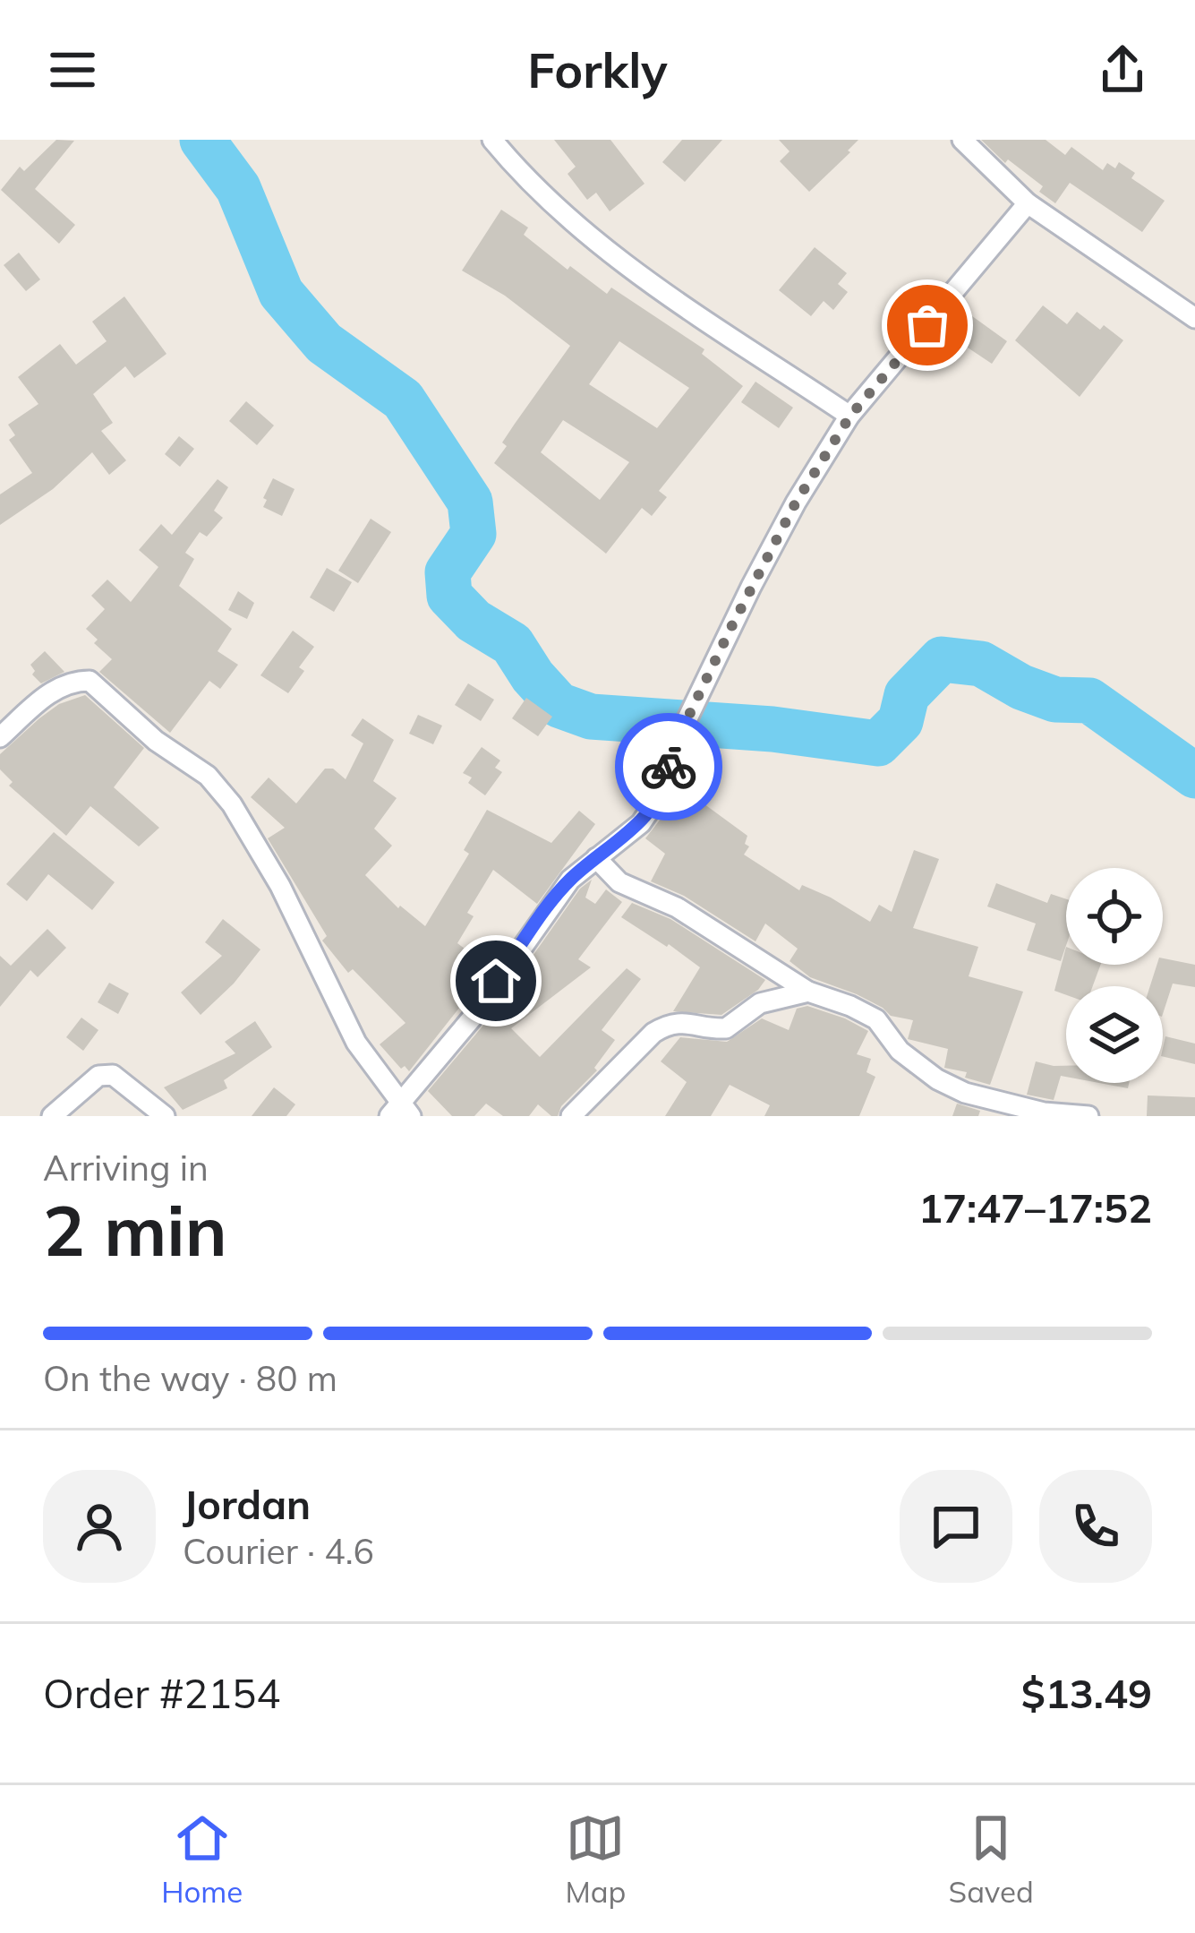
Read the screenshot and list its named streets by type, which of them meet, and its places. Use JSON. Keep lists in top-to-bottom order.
{
  "page": {
    "header": "Forkly",
    "heading": ["2 min", "Arriving in", "17:47–17:52"],
    "panel": [
      "Jordan",
      "Courier · 4.6",
      "Order #2154",
      "$13.49"
    ],
    "bar": "On the way · 80 m",
    "tabs": ["Home", "Map", "Saved"]
  }
}
